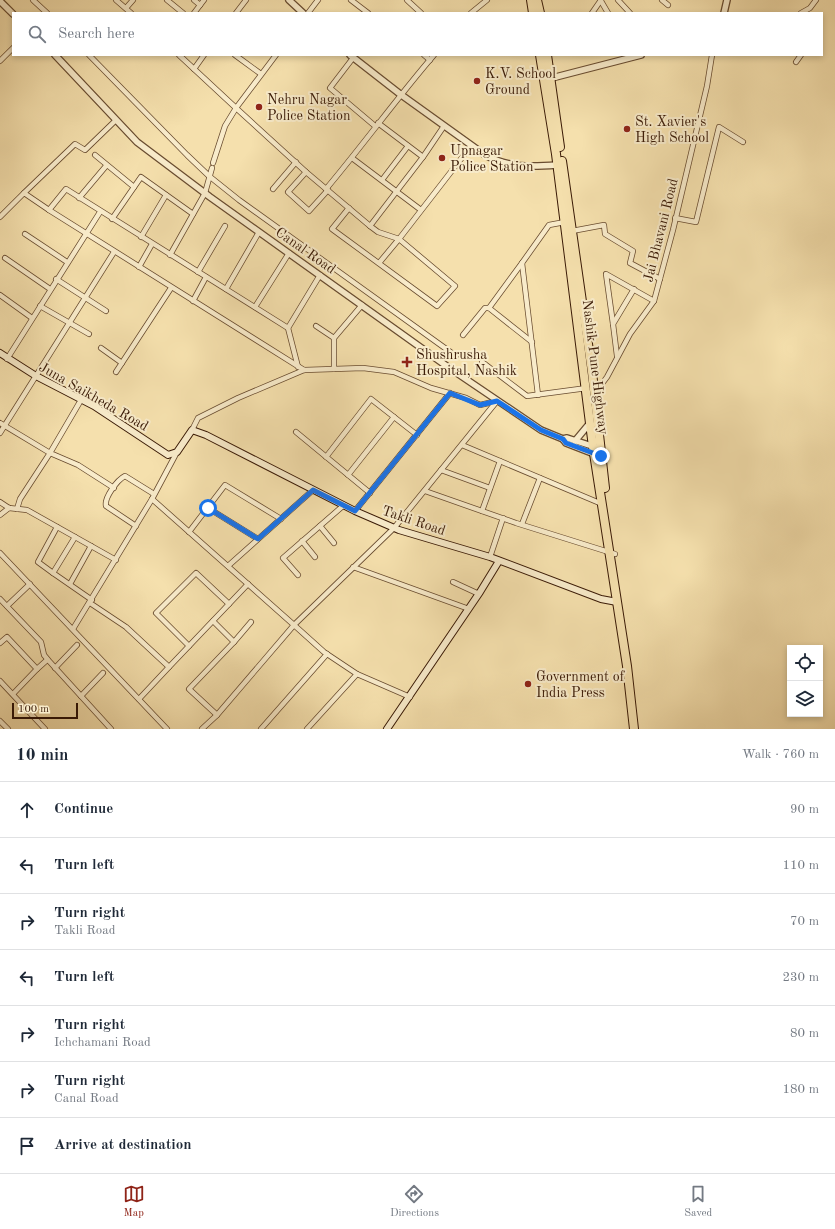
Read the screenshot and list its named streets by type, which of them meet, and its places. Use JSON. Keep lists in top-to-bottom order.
{
  "streets": {
    "highway": ["Nashik Pune Highway"],
    "main road": ["Juna Saikheda Road", "Takli Road"],
    "street": ["Jai Bhavani Road", "Canal Road"]
  },
  "crossings": [
    ["Jai Bhavani Road", "Nashik Pune Highway"],
    ["Canal Road", "Nashik Pune Highway"],
    ["Nashik Pune Highway", "Takli Road"]
  ],
  "places": {
    "other": [
      "K.V. School Ground",
      "Nehru Nagar Police Station",
      "St. Xavier's High School",
      "Upnagar Police Station",
      "Government of India Press"
    ],
    "health": ["Shushrusha Hospital, Nashik"]
  },
  "scale_bar": "100 m",
  "page": {
    "search": "Search here",
    "scale": "100 m",
    "heading": ["10 min", "Walk · 760 m"],
    "list": [
      ["Continue", "90 m"],
      ["Turn left", "110 m"],
      ["Turn right", "Takli Road", "70 m"],
      ["Turn left", "230 m"],
      ["Turn right", "Ichchamani Road", "80 m"],
      ["Turn right", "Canal Road", "180 m"],
      "Arrive at destination"
    ],
    "nav": ["Map", "Directions", "Saved"]
  }
}
